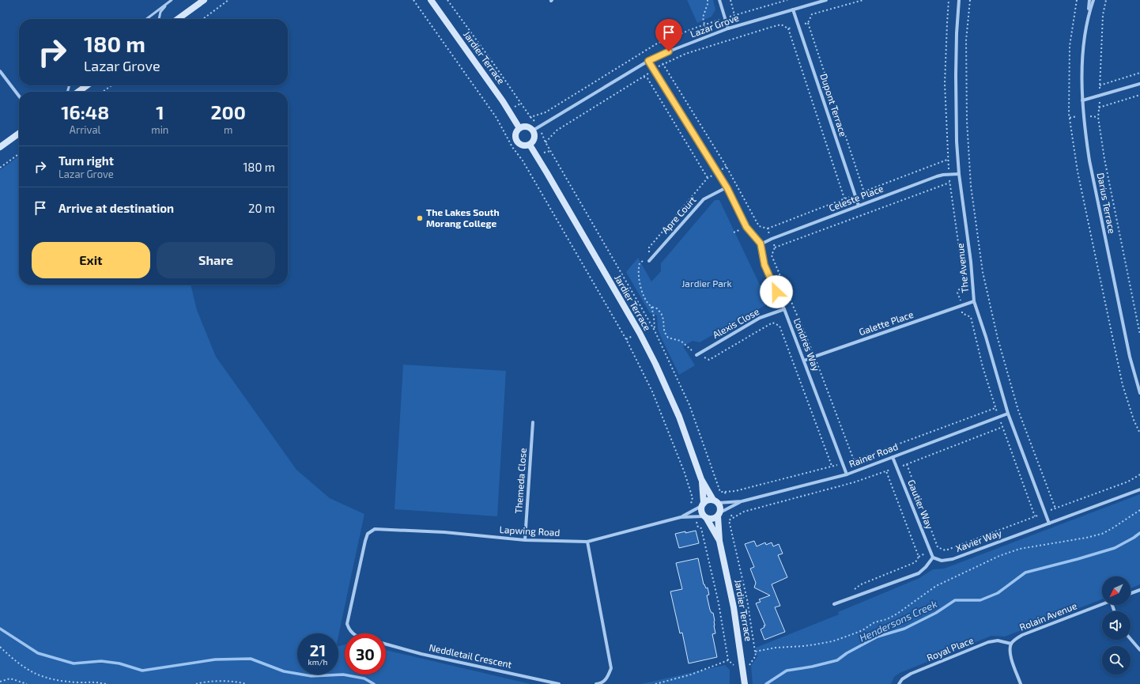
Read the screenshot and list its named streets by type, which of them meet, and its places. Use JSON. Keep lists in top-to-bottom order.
{
  "streets": {
    "street": [
      "Lazar Grove",
      "Jardier Terrace",
      "Dupont Terrace",
      "Celeste Place",
      "Darius Terrace",
      "Apre Court",
      "The Avenue",
      "Alexis Close",
      "Galette Place",
      "Londres Way",
      "Rainer Road",
      "Themeda Close",
      "Gautier Way",
      "Lapwing Road",
      "Xavier Way",
      "Rolain Avenue",
      "Royal Place",
      "Neddletail Crescent"
    ]
  },
  "crossings": [
    ["Lazar Grove", "Jardier Terrace"],
    ["Lazar Grove", "Dupont Terrace"],
    ["Jardier Terrace", "Rainer Road"],
    ["Jardier Terrace", "Lapwing Road"],
    ["Dupont Terrace", "Celeste Place"],
    ["Celeste Place", "The Avenue"],
    ["Celeste Place", "Londres Way"],
    ["The Avenue", "Galette Place"],
    ["The Avenue", "Rainer Road"],
    ["The Avenue", "Xavier Way"],
    ["Alexis Close", "Londres Way"],
    ["Galette Place", "Londres Way"],
    ["Londres Way", "Rainer Road"],
    ["Rainer Road", "Gautier Way"],
    ["Rainer Road", "Lapwing Road"],
    ["Themeda Close", "Lapwing Road"],
    ["Gautier Way", "Xavier Way"],
    ["Rolain Avenue", "Royal Place"]
  ],
  "water": ["Hendersons Creek"],
  "parks": ["Jardier Park"],
  "places": ["The Lakes South Morang College"],
  "north": "bottom left",
  "page": {
    "turn": ["180 m", "Lazar Grove"],
    "eta": [
      "16:48",
      "Arrival",
      "1",
      "min",
      "200",
      "m"
    ],
    "list": [
      {
        "name": "Turn right",
        "note": "Lazar Grove",
        "value": "180 m"
      },
      {
        "name": "Arrive at destination",
        "value": "20 m"
      }
    ],
    "buttons": ["Exit", "Share"],
    "speed": "21 km/h",
    "limit": "30"
  }
}
